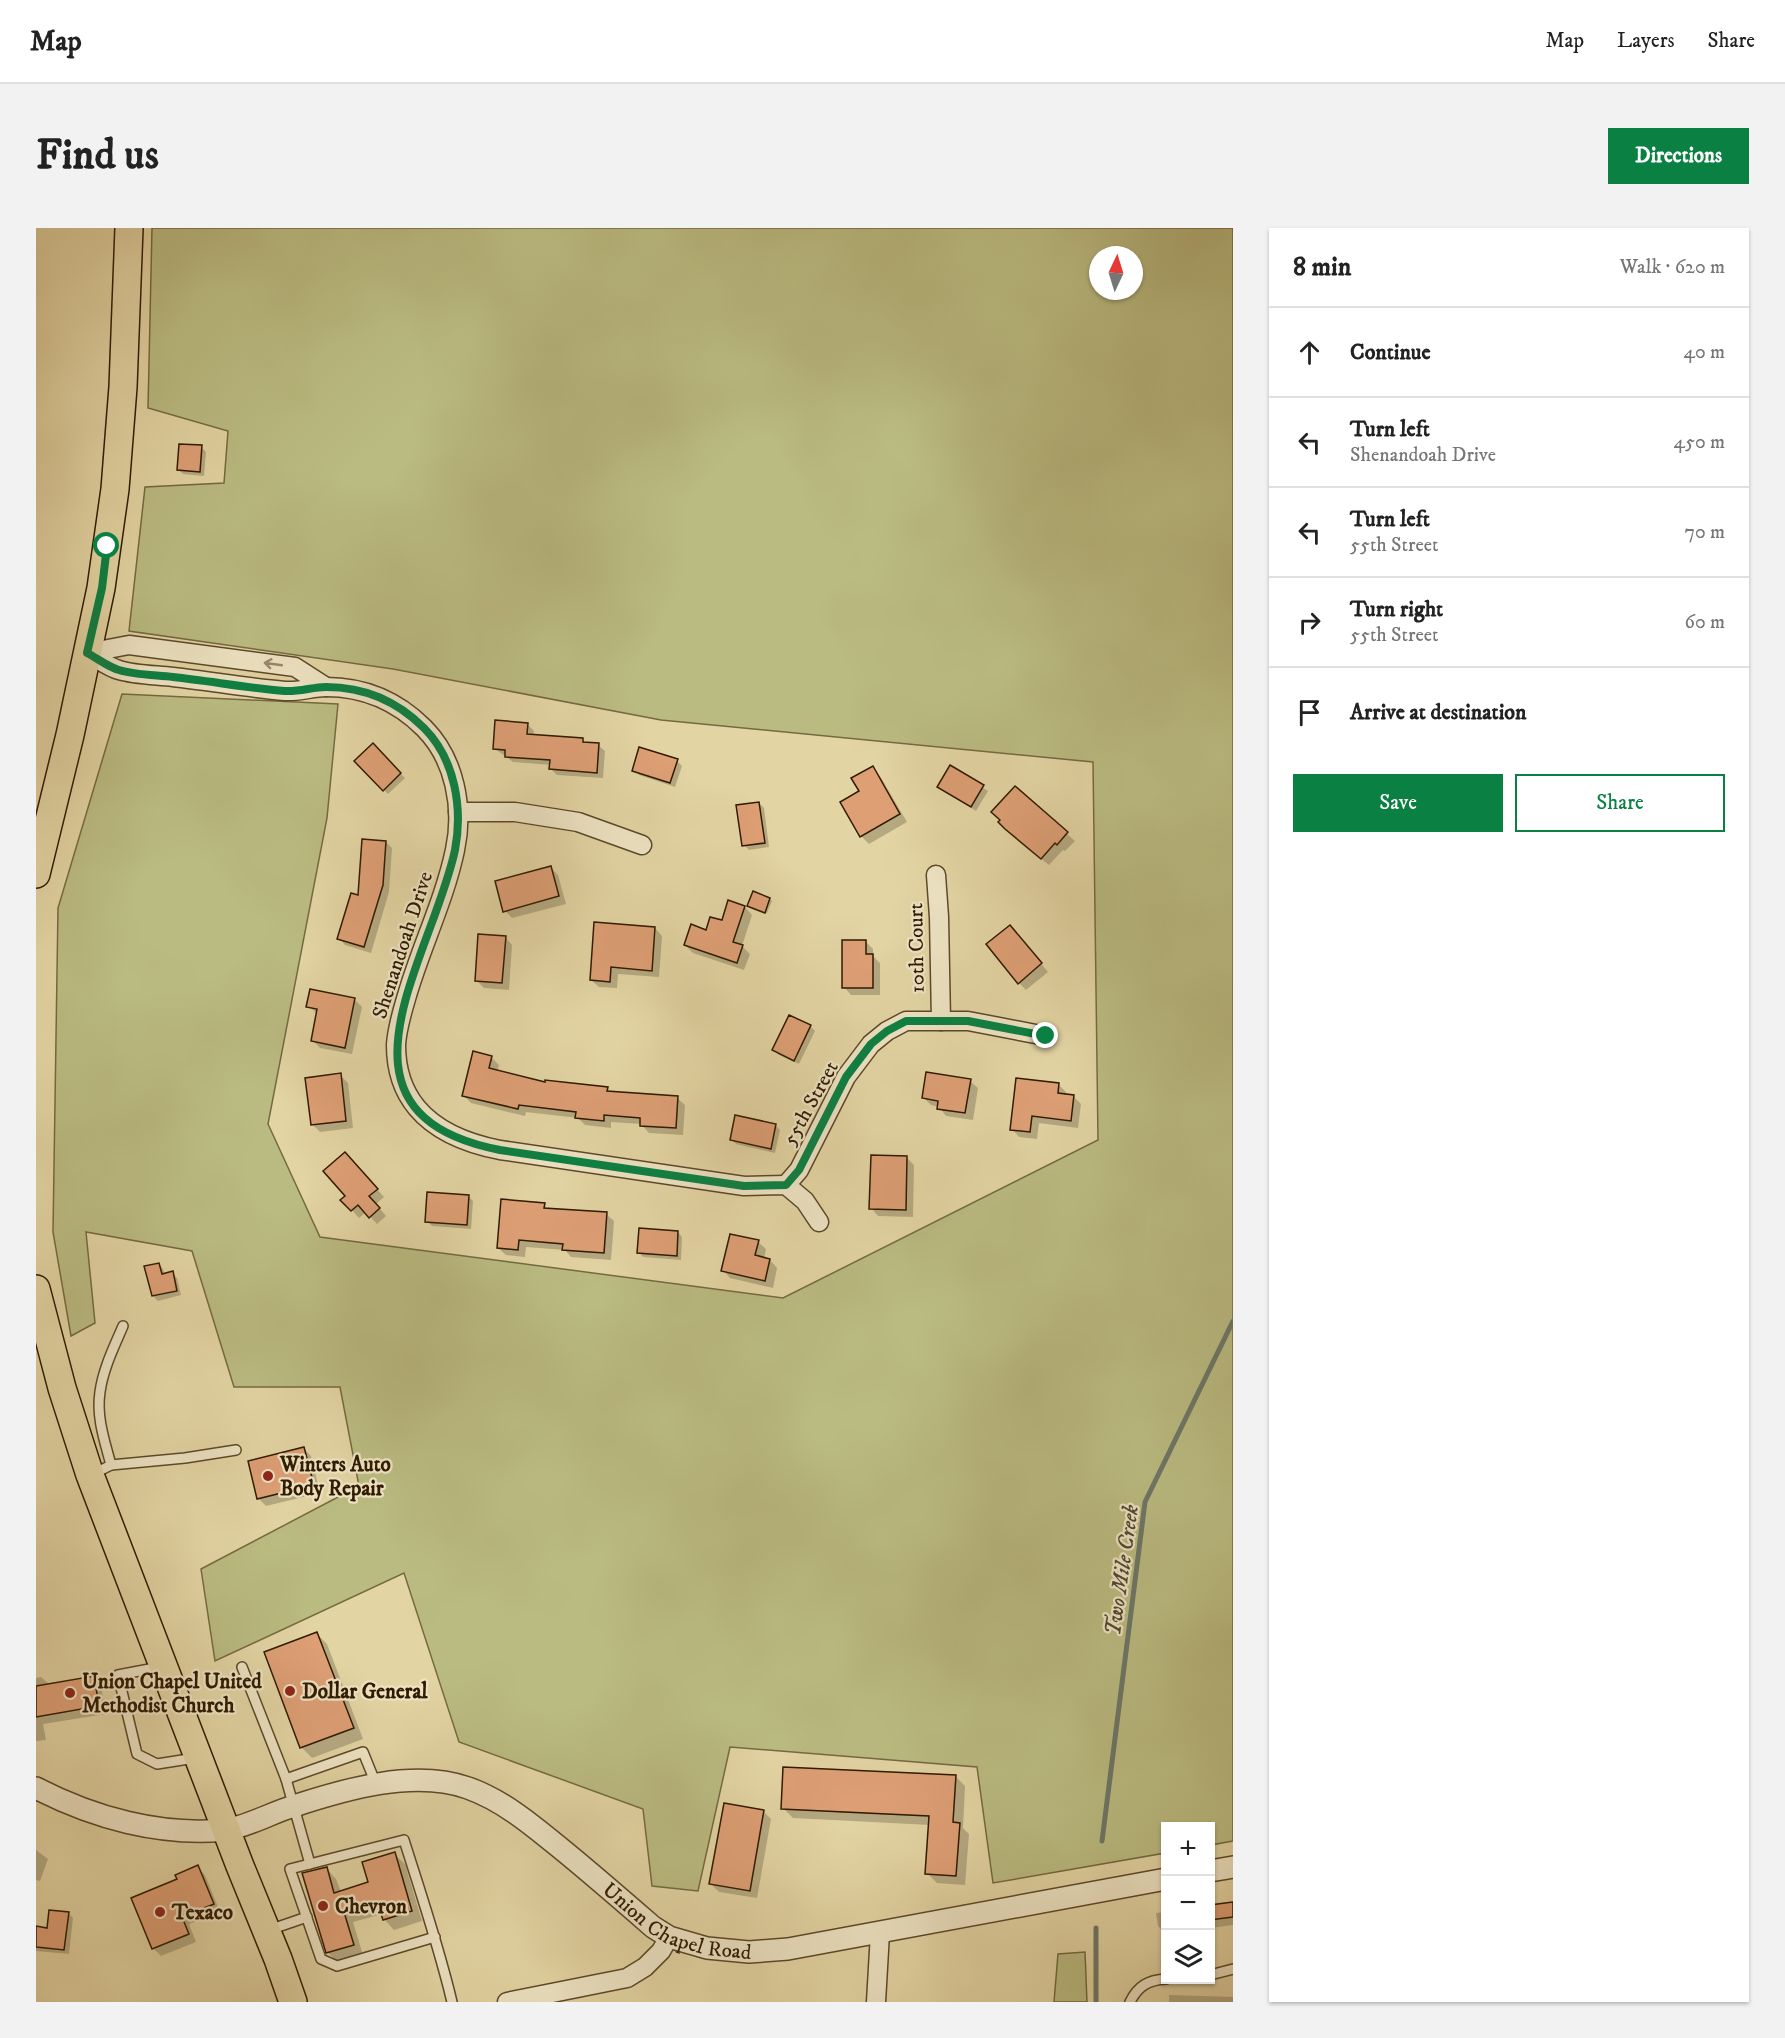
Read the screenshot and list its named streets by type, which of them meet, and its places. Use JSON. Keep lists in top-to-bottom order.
{
  "streets": {
    "street": [
      "Shenandoah Drive",
      "10th Court",
      "55th Street",
      "Union Chapel Road"
    ]
  },
  "crossings": [
    ["Shenandoah Drive", "55th Street"],
    ["10th Court", "55th Street"]
  ],
  "water": ["Two Mile Creek"],
  "places": [
    "Winters Auto Body Repair",
    "Dollar General",
    "Union Chapel United Methodist Church",
    "Chevron",
    "Texaco"
  ],
  "north": "top",
  "page": {
    "header": "Map",
    "nav": ["Map", "Layers", "Share"],
    "buttons": [
      "Directions",
      ["Save", "Share"]
    ],
    "title": "Find us",
    "heading": ["8 min", "Walk · 620 m"],
    "list": [
      ["Continue", "40 m"],
      ["Turn left", "Shenandoah Drive", "450 m"],
      ["Turn left", "55th Street", "70 m"],
      ["Turn right", "55th Street", "60 m"],
      "Arrive at destination"
    ],
    "map_buttons": ["+", "−"]
  }
}
